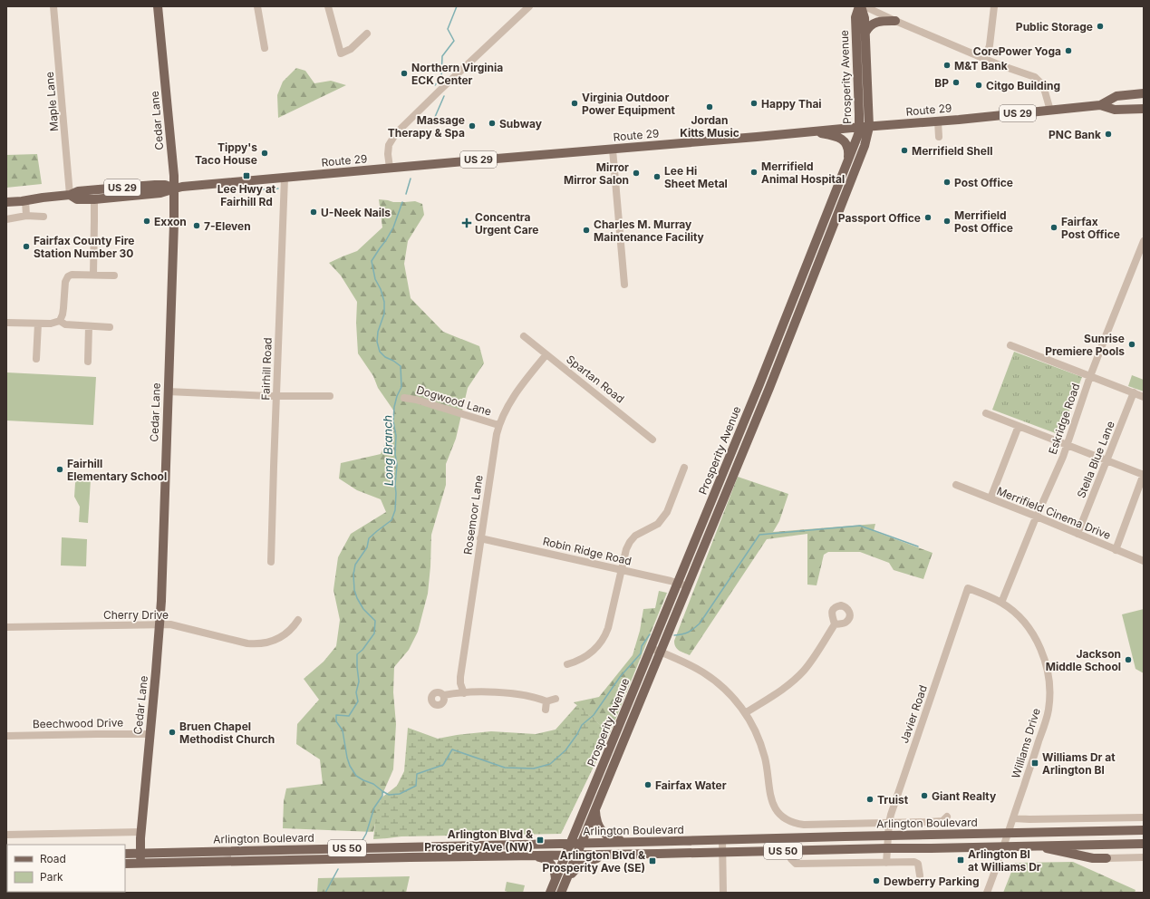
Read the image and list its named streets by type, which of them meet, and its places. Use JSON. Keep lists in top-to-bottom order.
{
  "streets": {
    "main road": [
      "Prosperity Avenue",
      "Route 29",
      "US 29",
      "Cedar Lane",
      "Arlington Boulevard",
      "US 50"
    ],
    "street": [
      "Maple Lane",
      "Fairhill Road",
      "Spartan Road",
      "Dogwood Lane",
      "Eskridge Road",
      "Stella Blue Lane",
      "Merrifield Cinema Drive",
      "Rosemoor Lane",
      "Robin Ridge Road",
      "Cherry Drive",
      "Javier Road",
      "Beechwood Drive",
      "Williams Drive"
    ]
  },
  "crossings": [
    ["Prosperity Avenue", "Route 29"],
    ["Prosperity Avenue", "Robin Ridge Road"],
    ["Prosperity Avenue", "Arlington Boulevard"],
    ["Maple Lane", "Route 29"],
    ["Route 29", "Cedar Lane"],
    ["Route 29", "Fairhill Road"],
    ["Cedar Lane", "Cherry Drive"],
    ["Cedar Lane", "Beechwood Drive"],
    ["Cedar Lane", "Arlington Boulevard"],
    ["Spartan Road", "Rosemoor Lane"],
    ["Dogwood Lane", "Rosemoor Lane"],
    ["Eskridge Road", "Merrifield Cinema Drive"],
    ["Eskridge Road", "Williams Drive"],
    ["Stella Blue Lane", "Merrifield Cinema Drive"],
    ["Rosemoor Lane", "Robin Ridge Road"],
    ["Javier Road", "Williams Drive"],
    ["Javier Road", "Arlington Boulevard"],
    ["Williams Drive", "Arlington Boulevard"]
  ],
  "water": ["Long Branch"],
  "places": {
    "other": [
      "Public Storage",
      "CorePower Yoga",
      "M&T Bank",
      "Northern Virginia ECK Center",
      "BP",
      "Citgo Building",
      "Virginia Outdoor Power Equipment",
      "Happy Thai",
      "Jordan Kitts Music",
      "Subway",
      "Massage Therapy & Spa",
      "PNC Bank",
      "Merrifield Shell",
      "Tippy's Taco House",
      "Merrifield Animal Hospital",
      "Mirror Mirror Salon",
      "Lee Hi Sheet Metal",
      "Post Office",
      "U-Neek Nails",
      "Passport Office",
      "Exxon",
      "Merrifield Post Office",
      "7-Eleven",
      "Fairfax Post Office",
      "Charles M. Murray Maintenance Facility",
      "Fairfax County Fire Station Number 30",
      "Sunrise Premiere Pools",
      "Fairhill Elementary School",
      "Jackson Middle School",
      "Bruen Chapel Methodist Church",
      "Fairfax Water",
      "Giant Realty",
      "Truist",
      "Dewberry Parking"
    ],
    "transit": [
      "Lee Hwy at Fairhill Rd",
      "Williams Dr at Arlington Bl",
      "Arlington Blvd & Prosperity Ave (NW)",
      "Arlington Bl at Williams Dr",
      "Arlington Blvd & Prosperity Ave (SE)"
    ],
    "health": ["Concentra Urgent Care"]
  },
  "legend": ["Road", "Park"]
}
